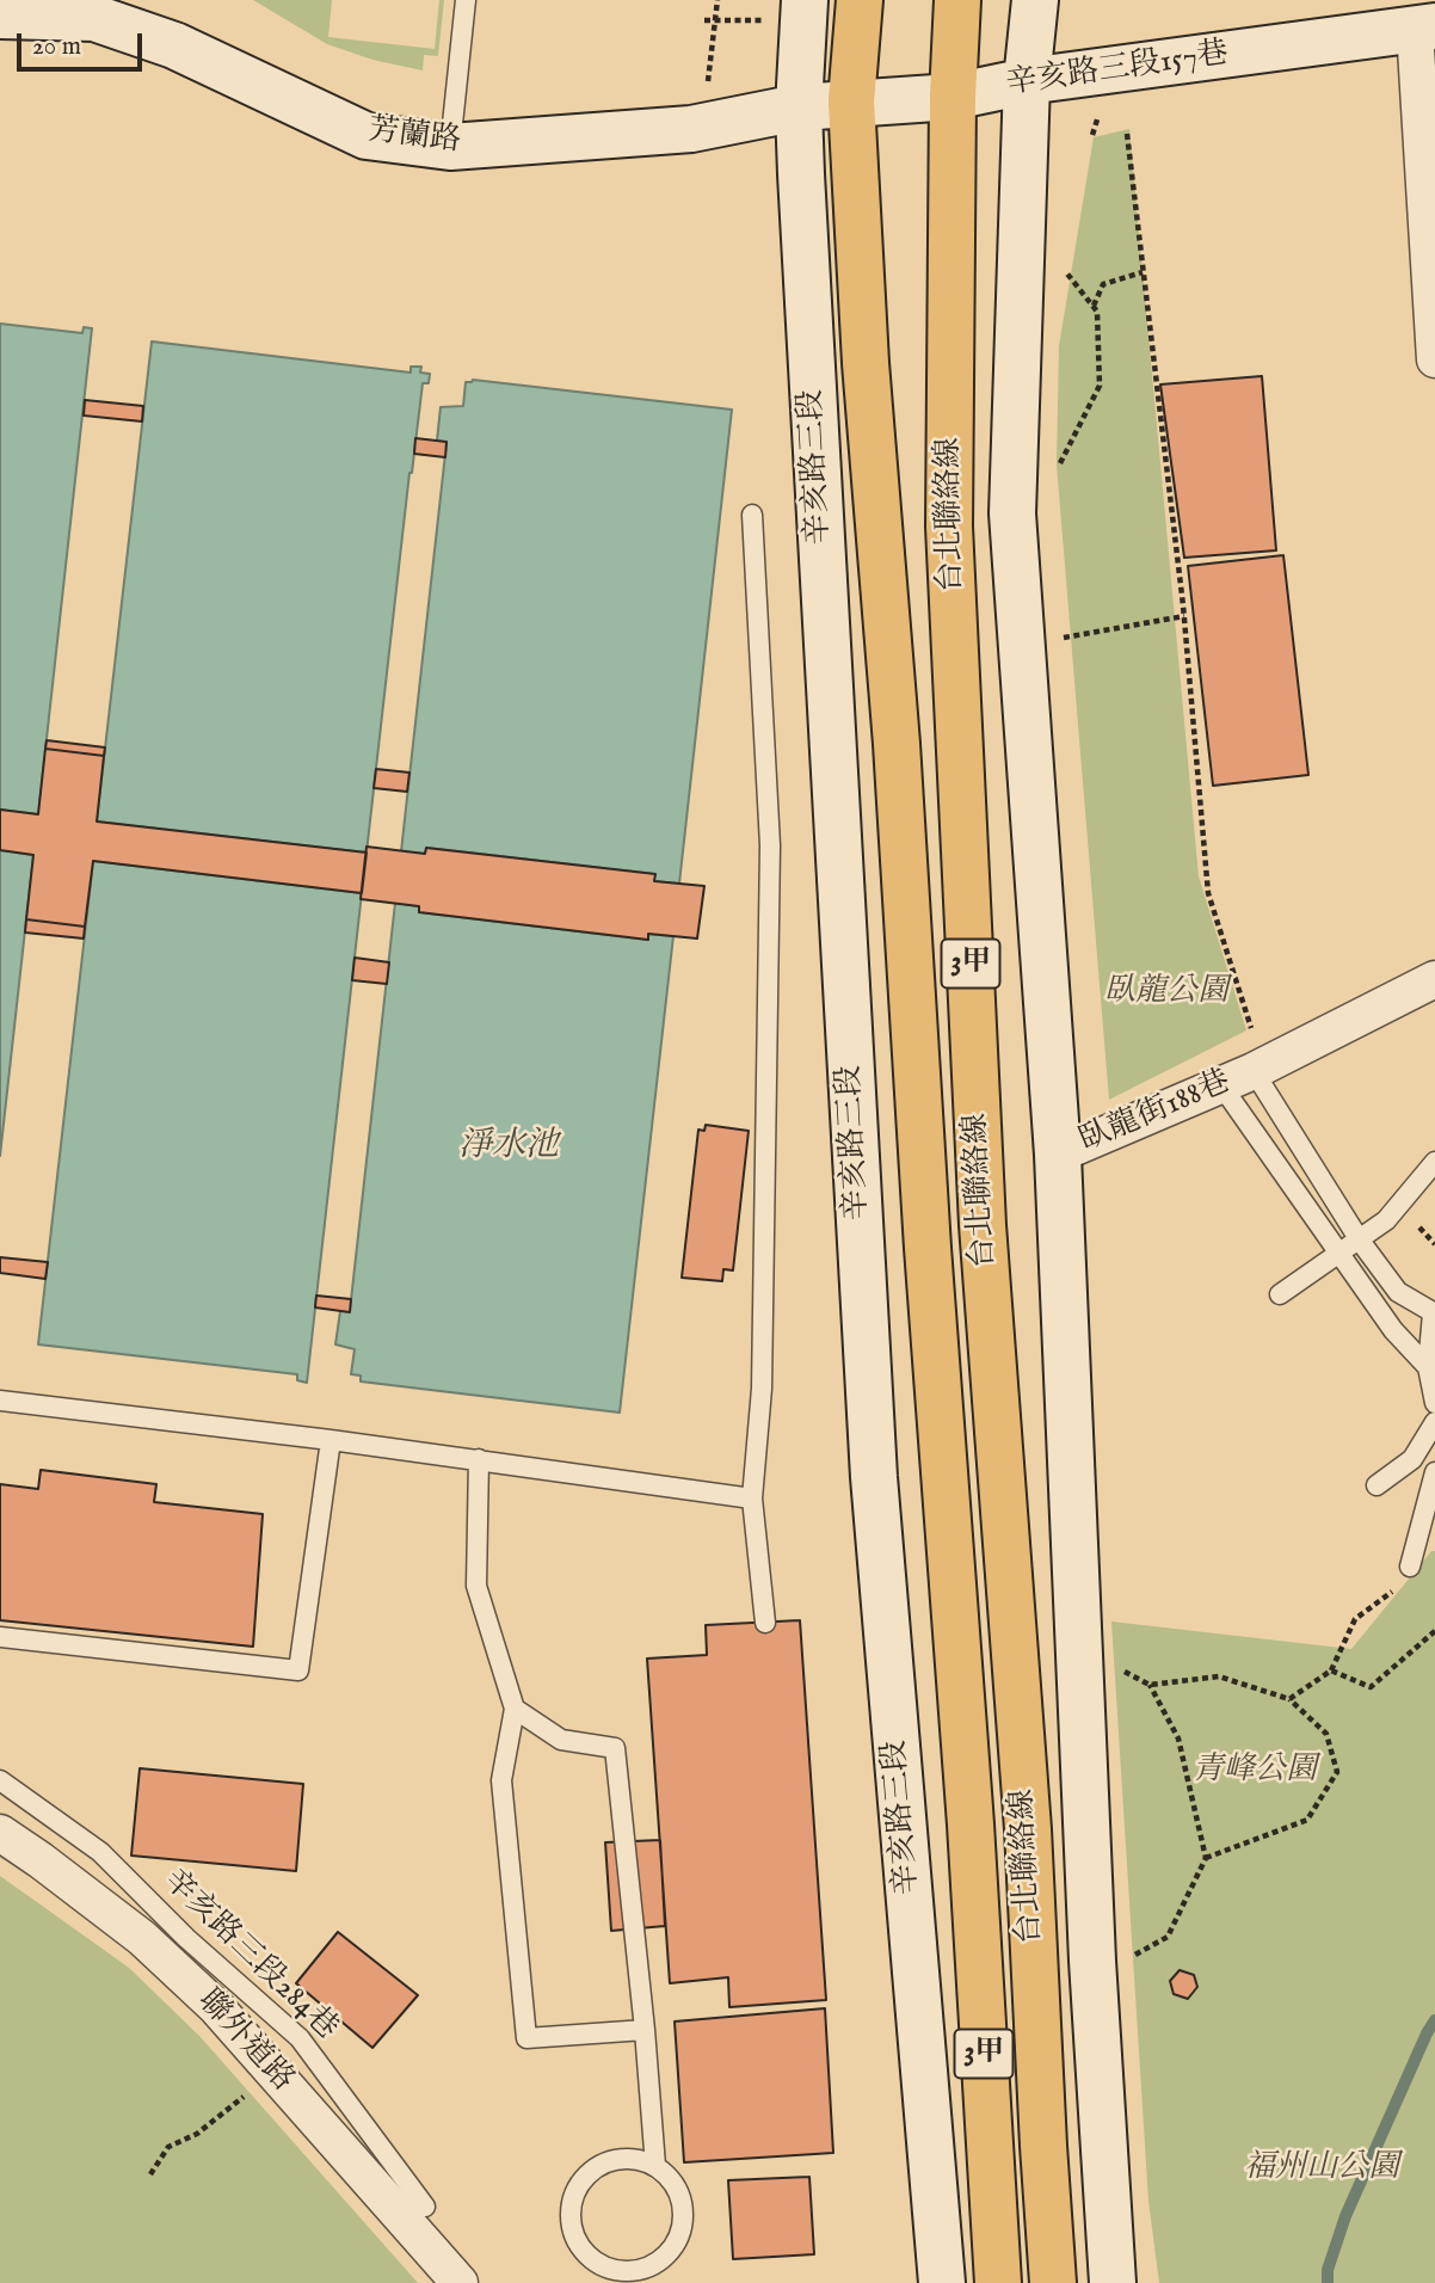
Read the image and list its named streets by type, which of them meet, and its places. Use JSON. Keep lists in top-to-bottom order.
{
  "streets": {
    "main road": [
      "辛亥路三段157巷",
      "芳蘭路",
      "辛亥路三段",
      "台北聯絡線",
      "3甲"
    ],
    "street": ["臥龍街188巷", "聯外道路"],
    "lane": ["辛亥路三段284巷"]
  },
  "crossings": [
    ["辛亥路三段157巷", "芳蘭路"],
    ["辛亥路三段157巷", "辛亥路三段"],
    ["辛亥路三段157巷", "台北聯絡線"],
    ["芳蘭路", "辛亥路三段"]
  ],
  "water": ["淨水池"],
  "parks": ["臥龍公園", "青峰公園", "福州山公園"],
  "scale_bar": "20 m"
}
